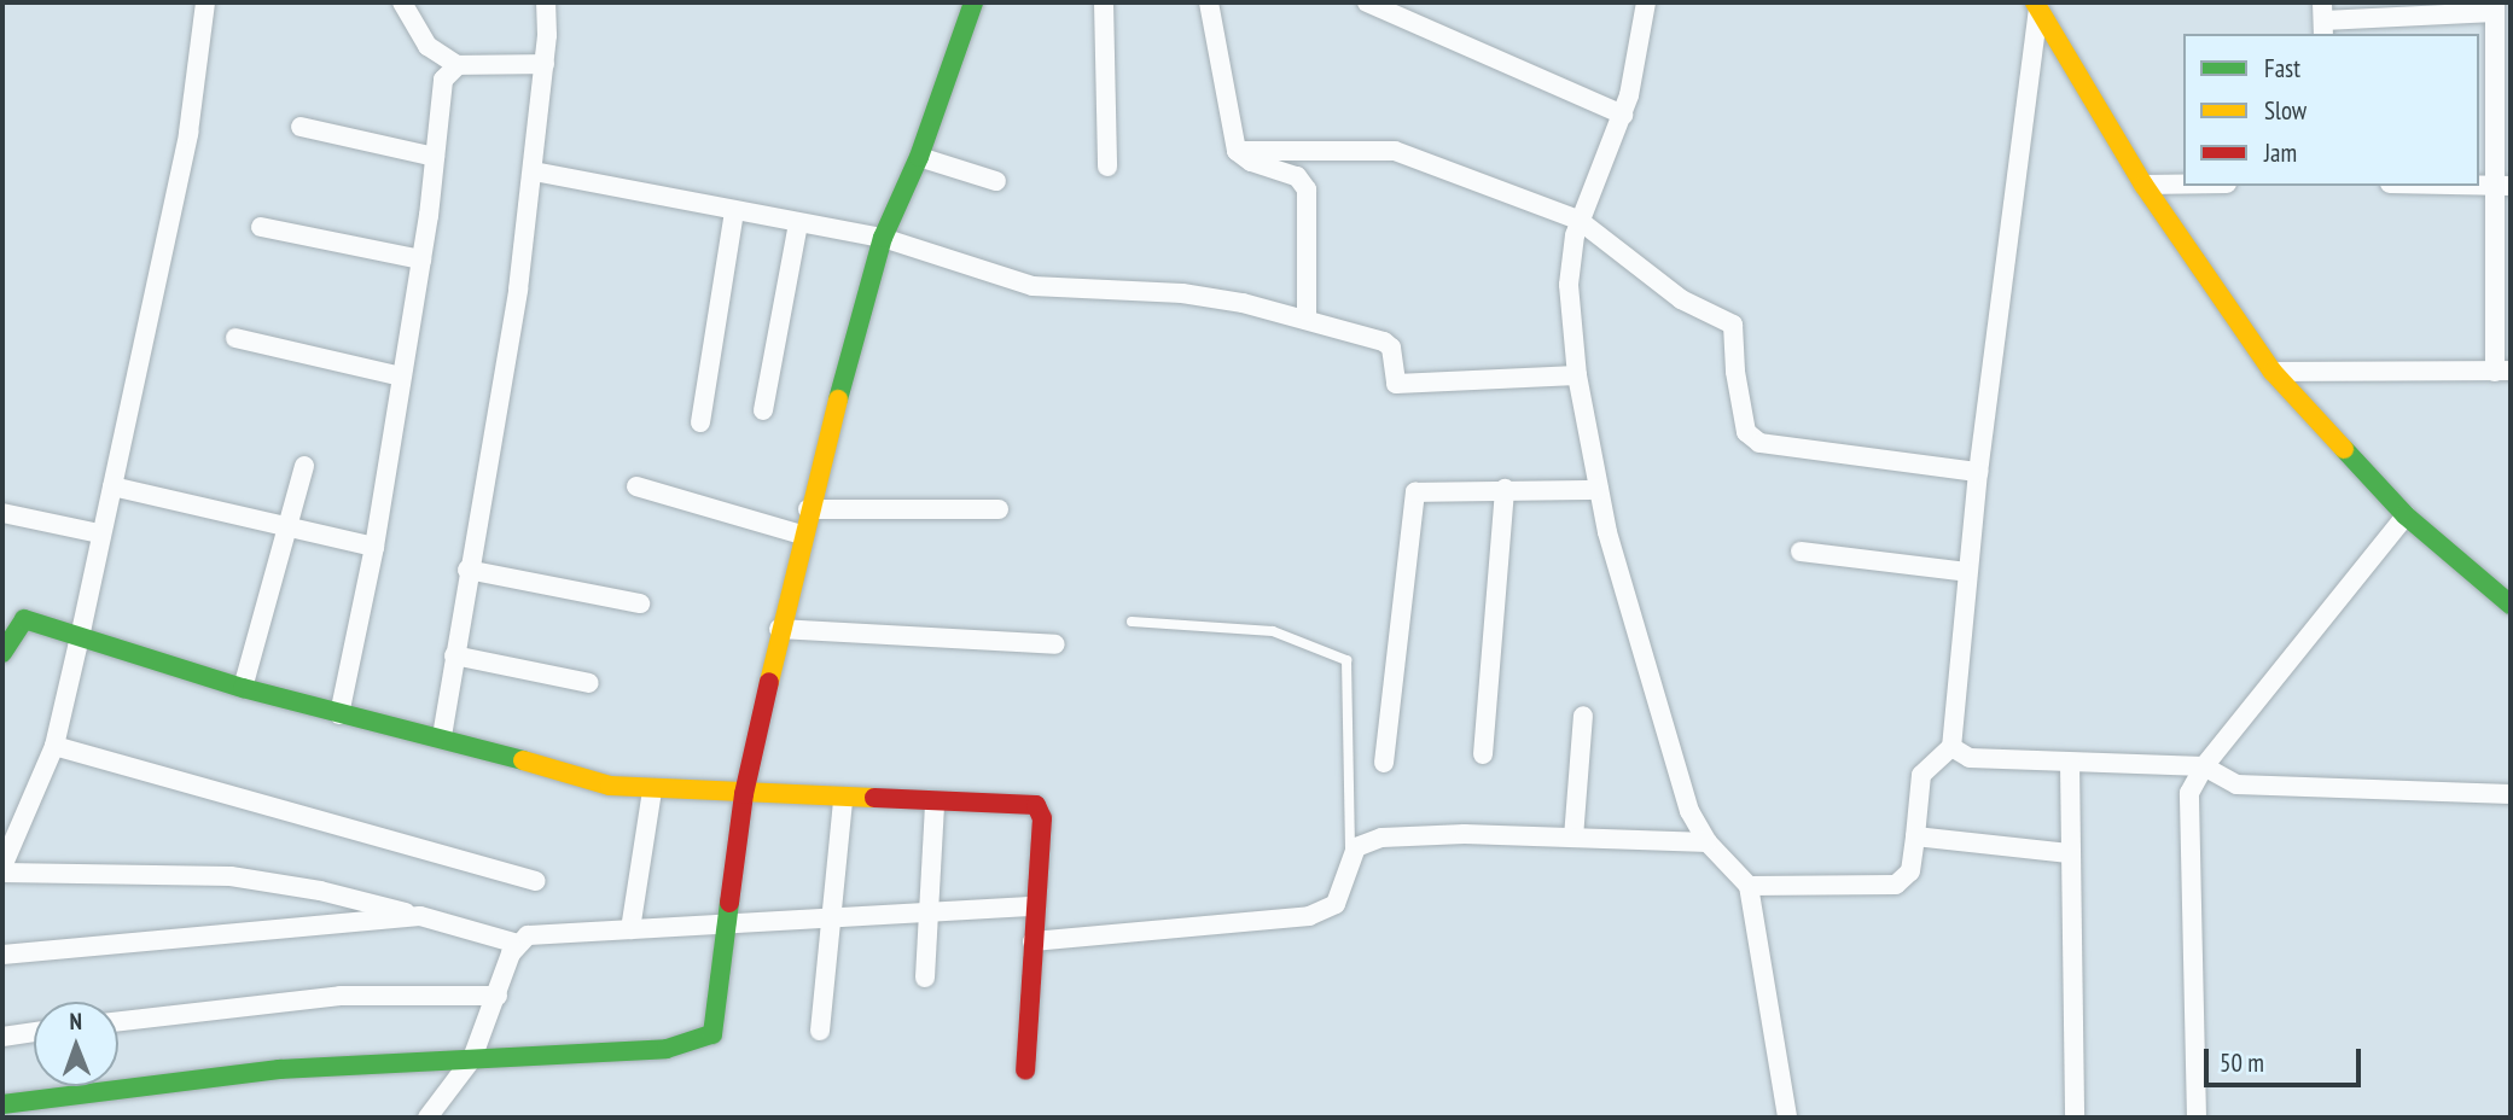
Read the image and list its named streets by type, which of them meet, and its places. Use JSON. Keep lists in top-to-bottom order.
{
  "legend": ["Fast", "Slow", "Jam"],
  "scale_bar": "50 m",
  "north": "top"
}
